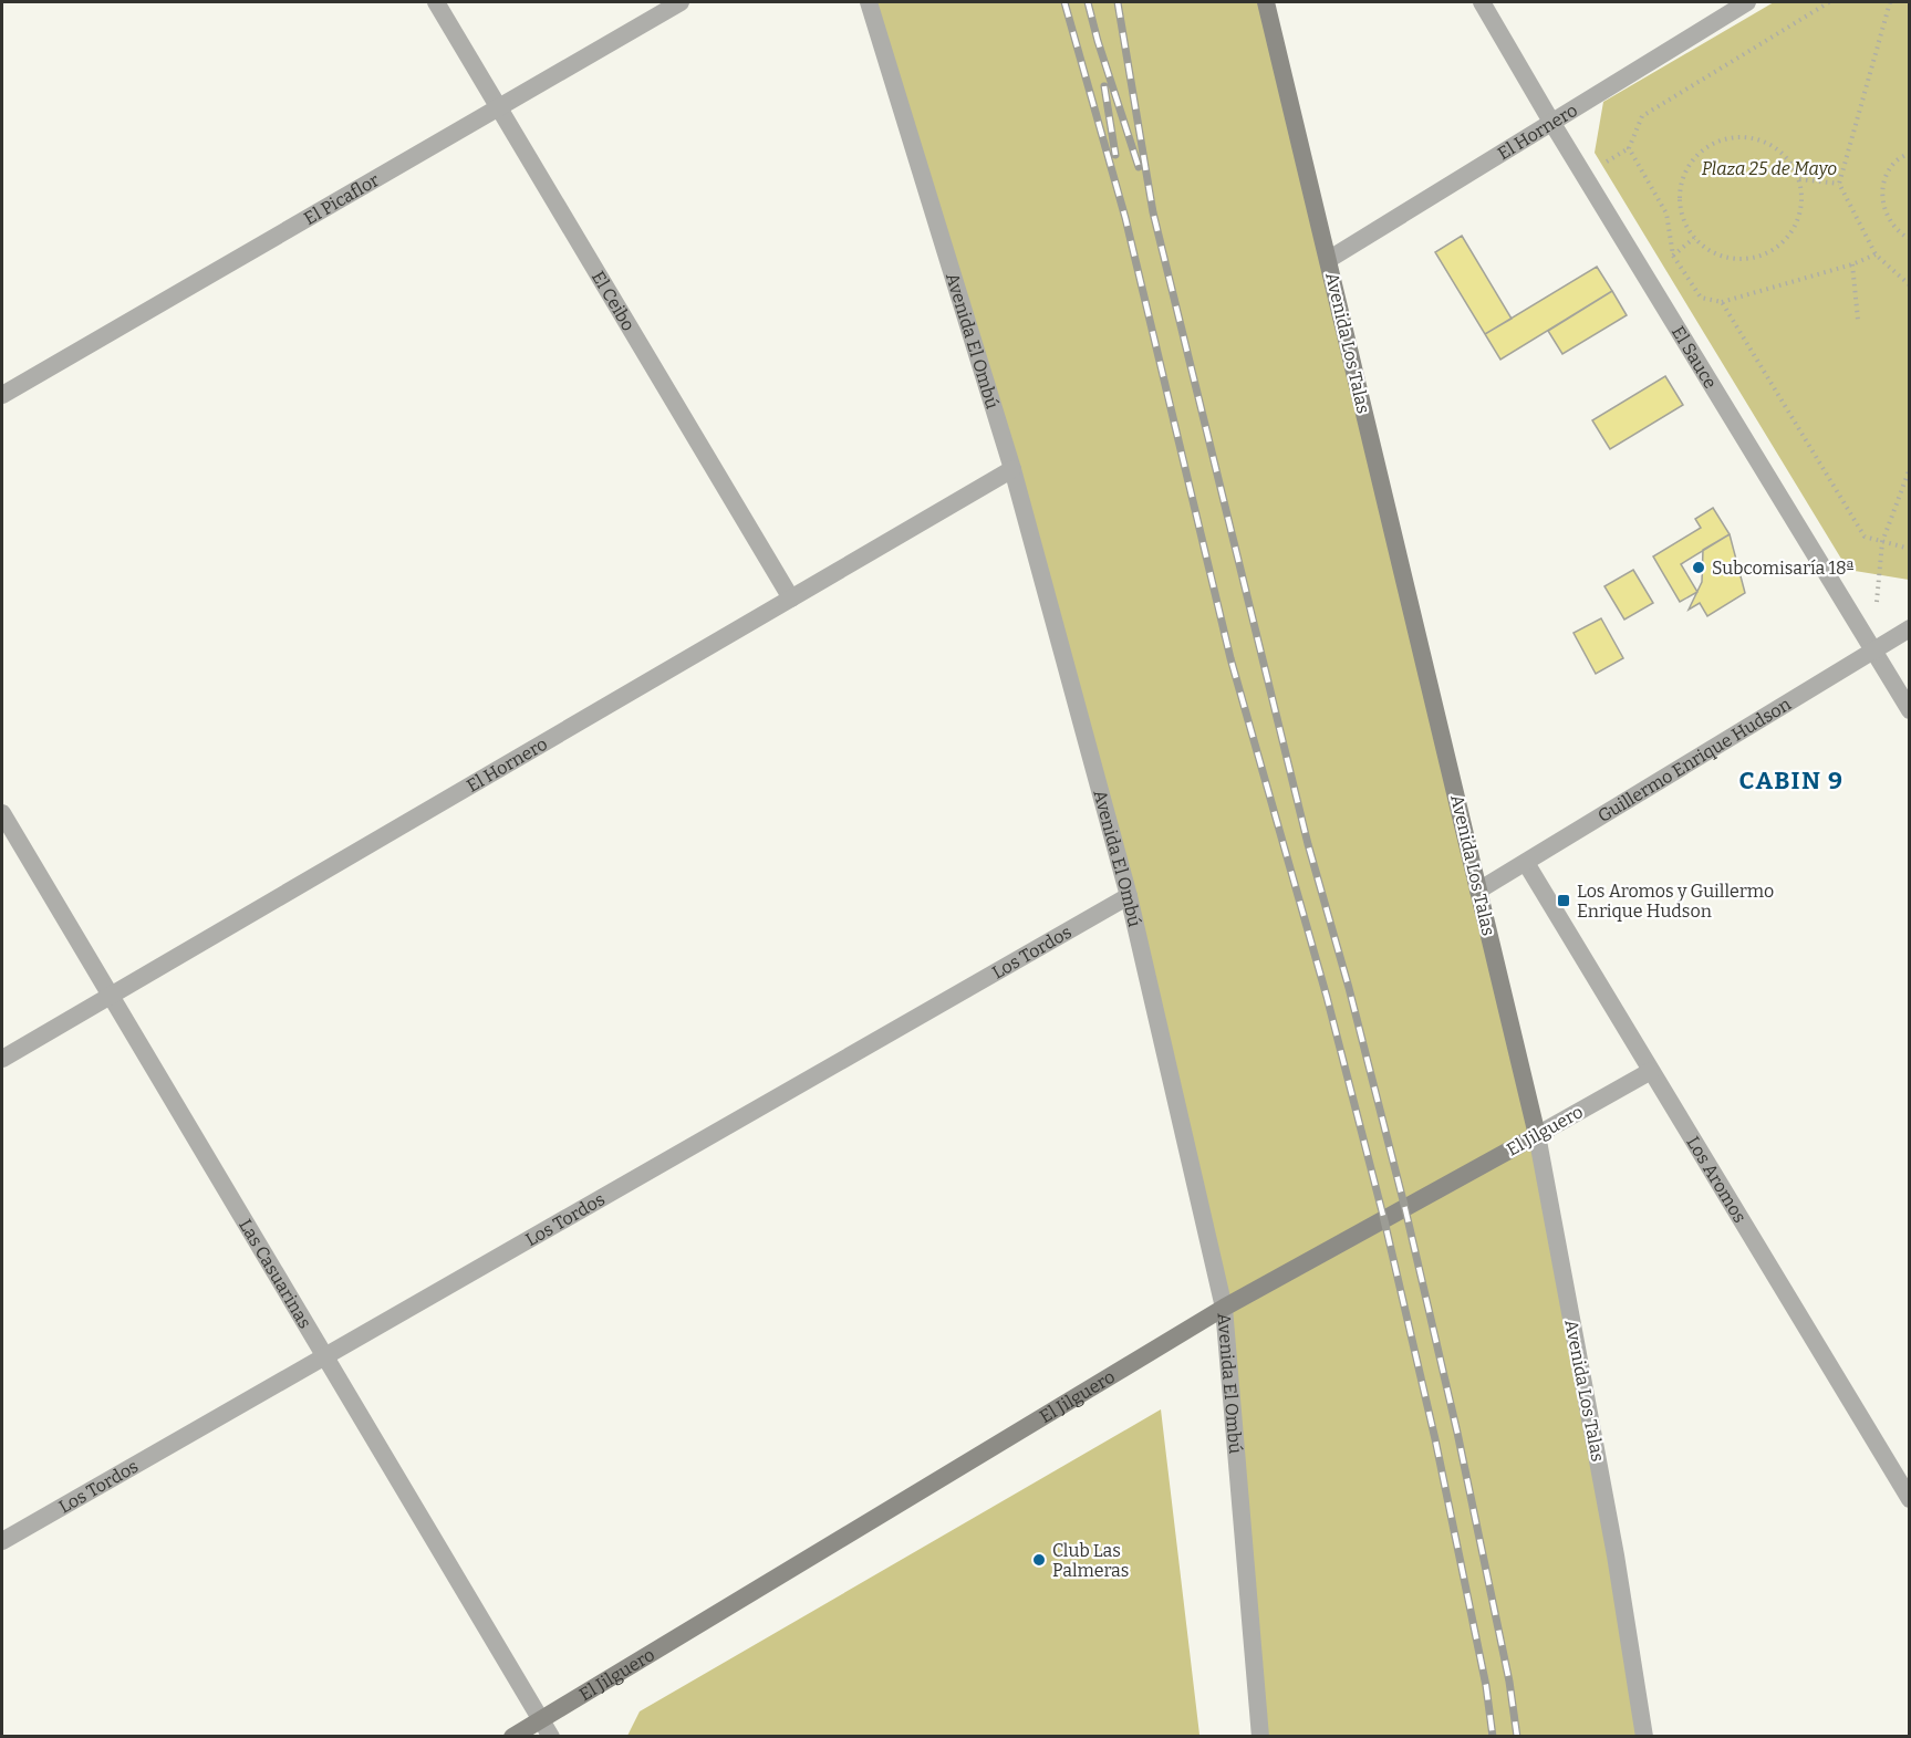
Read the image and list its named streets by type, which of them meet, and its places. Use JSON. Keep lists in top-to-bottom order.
{
  "streets": {
    "main road": ["Avenida Los Talas", "El Jilguero"],
    "street": [
      "El Hornero",
      "El Picaflor",
      "El Ceibo",
      "Avenida El Ombú",
      "El Sauce",
      "Guillermo Enrique Hudson",
      "Los Tordos",
      "Los Aromos",
      "Las Casuarinas"
    ]
  },
  "crossings": [
    ["El Hornero", "El Ceibo"],
    ["El Hornero", "Avenida El Ombú"],
    ["El Hornero", "Avenida Los Talas"],
    ["El Hornero", "El Sauce"],
    ["El Hornero", "Las Casuarinas"],
    ["El Picaflor", "El Ceibo"],
    ["Avenida El Ombú", "Los Tordos"],
    ["Avenida El Ombú", "El Jilguero"],
    ["Avenida Los Talas", "Guillermo Enrique Hudson"],
    ["Avenida Los Talas", "El Jilguero"],
    ["El Sauce", "Guillermo Enrique Hudson"],
    ["Guillermo Enrique Hudson", "Los Aromos"],
    ["Los Tordos", "Las Casuarinas"],
    ["El Jilguero", "Los Aromos"],
    ["El Jilguero", "Las Casuarinas"]
  ],
  "districts": ["CABIN 9"],
  "parks": ["Plaza 25 de Mayo"],
  "places": {
    "other": ["Subcomisaría 18ª", "Club Las Palmeras"],
    "transit": ["Los Aromos y Guillermo Enrique Hudson"]
  }
}
